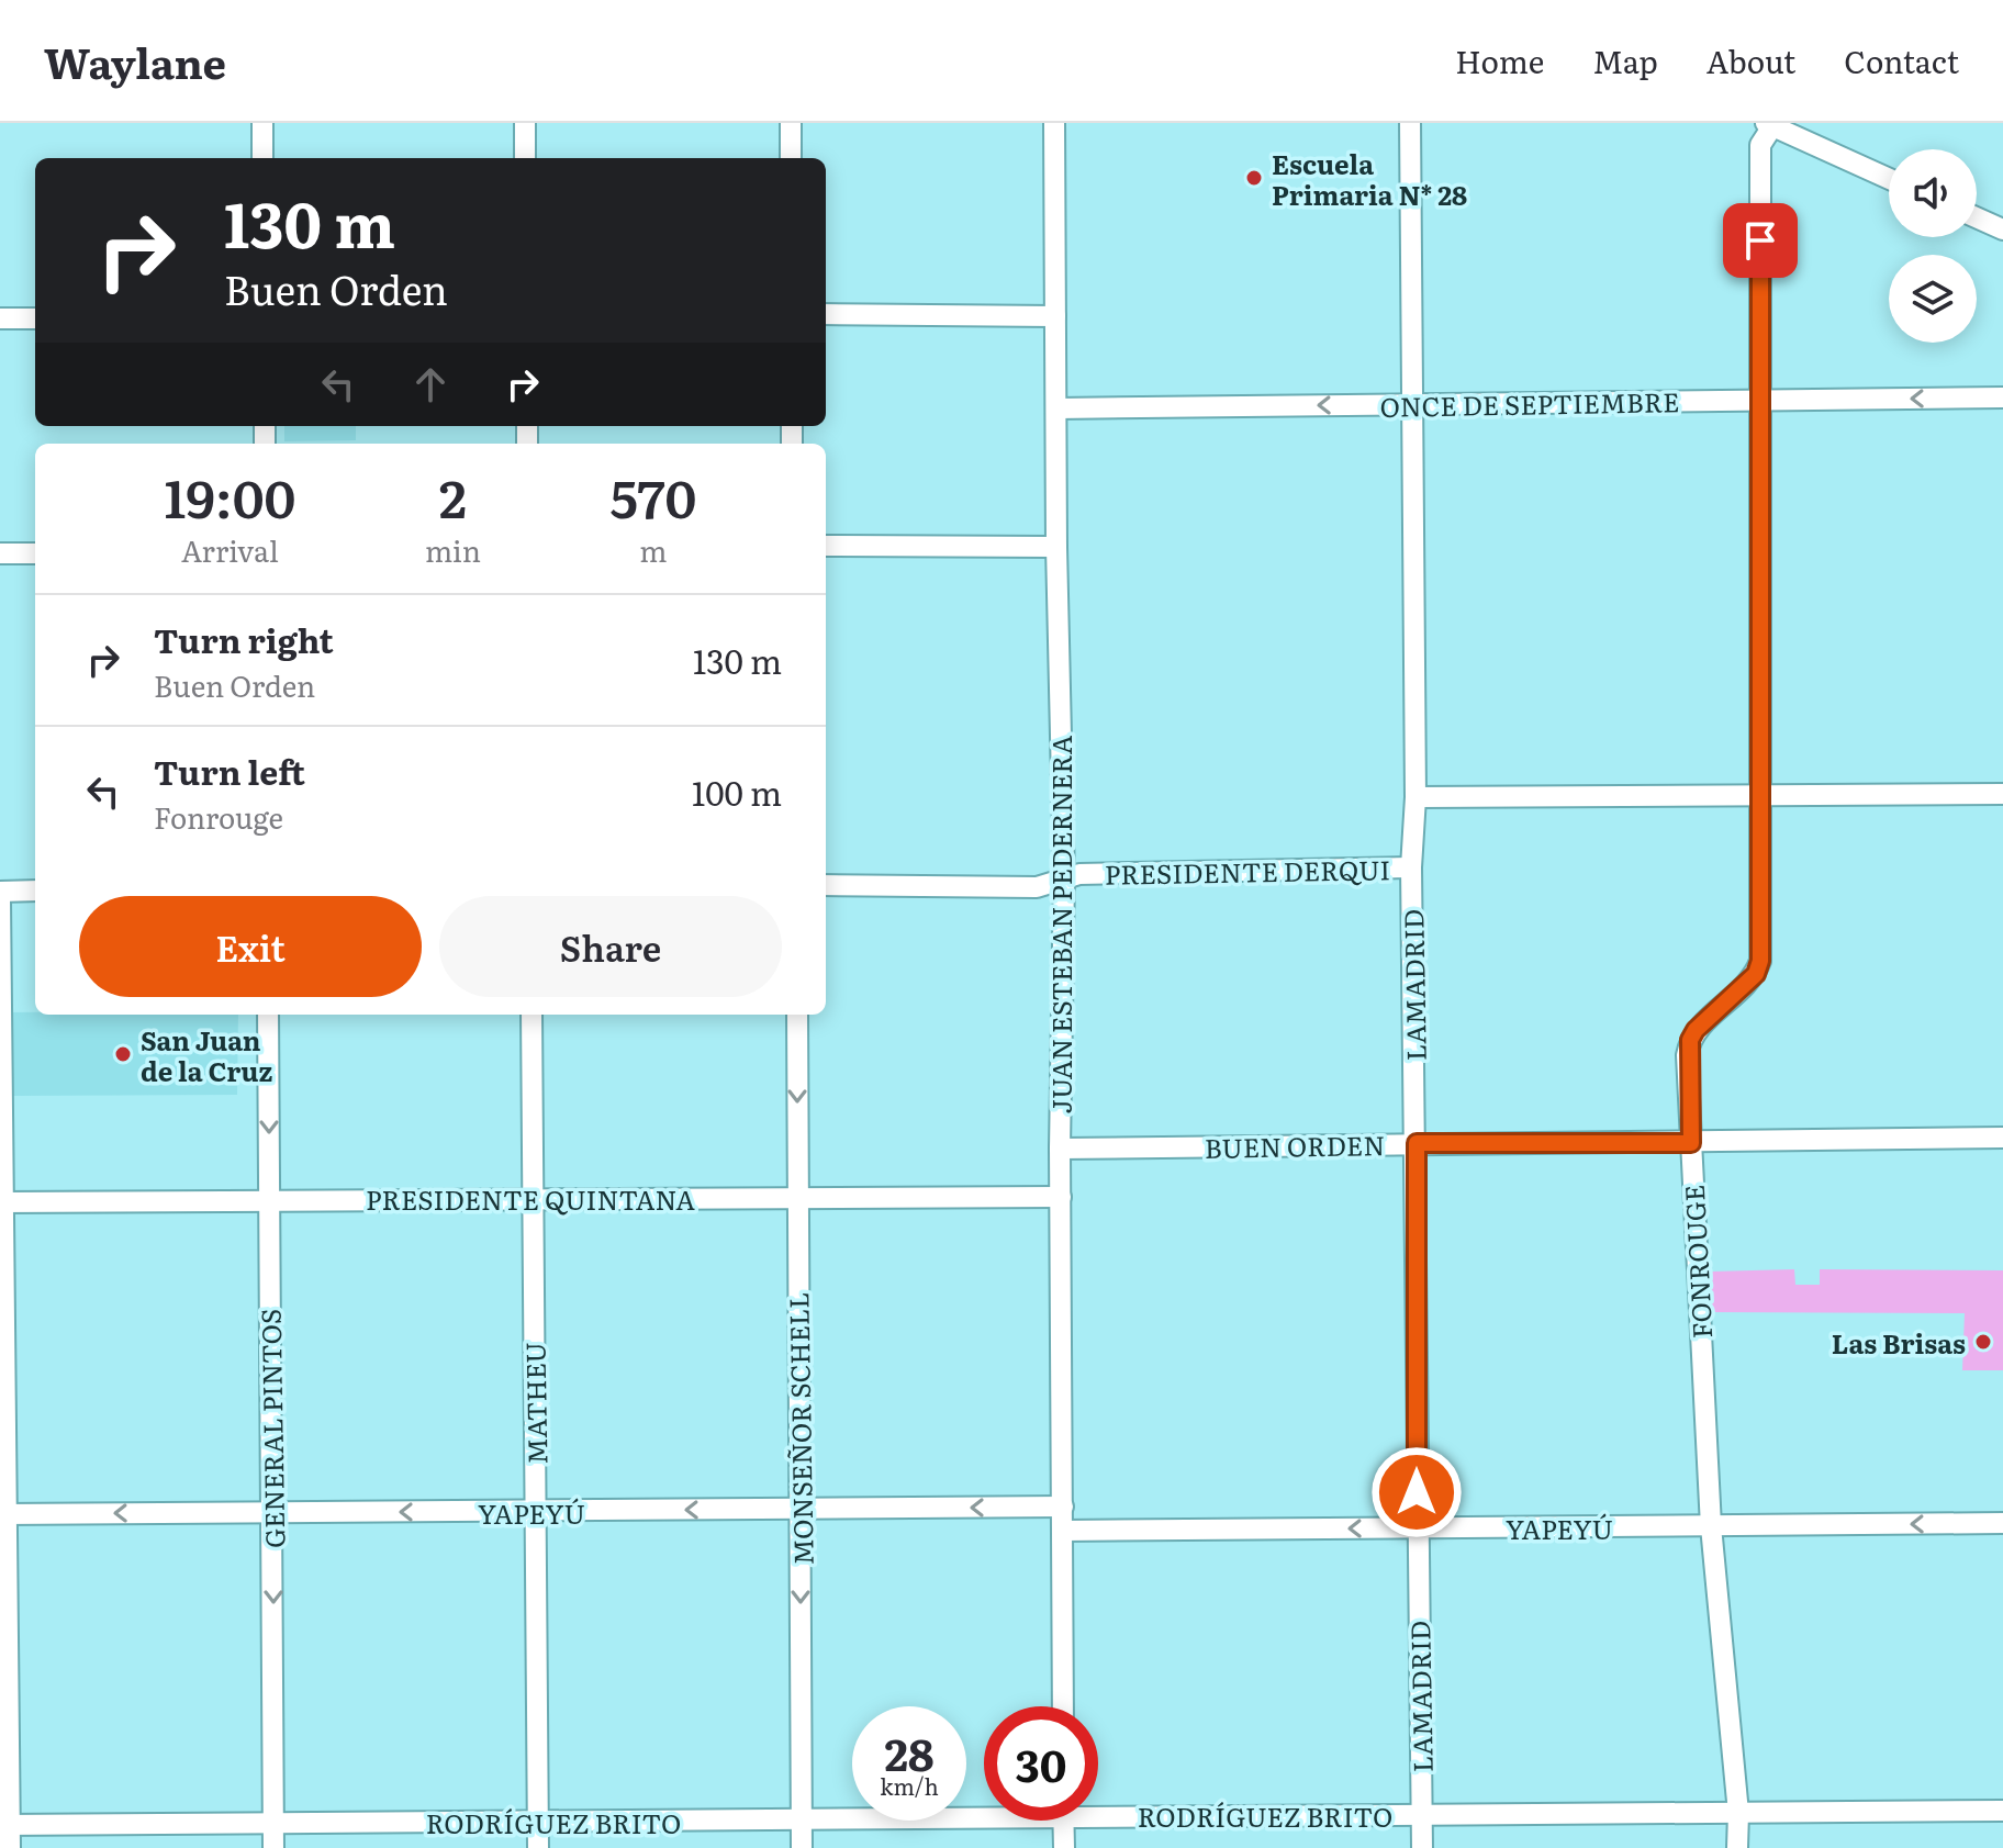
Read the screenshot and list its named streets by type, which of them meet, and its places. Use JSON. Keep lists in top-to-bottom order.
{
  "streets": {
    "street": [
      "ONCE DE SEPTIEMBRE",
      "PRESIDENTE DERQUI",
      "JUAN ESTEBAN PEDERNERA",
      "LAMADRID",
      "BUEN ORDEN",
      "PRESIDENTE QUINTANA",
      "FONROUGE",
      "MATHEU",
      "GENERAL PINTOS",
      "MONSEÑOR SCHELL",
      "YAPEYÚ",
      "RODRÍGUEZ BRITO"
    ]
  },
  "crossings": [
    ["ONCE DE SEPTIEMBRE", "JUAN ESTEBAN PEDERNERA"],
    ["ONCE DE SEPTIEMBRE", "LAMADRID"],
    ["ONCE DE SEPTIEMBRE", "FONROUGE"],
    ["PRESIDENTE DERQUI", "JUAN ESTEBAN PEDERNERA"],
    ["PRESIDENTE DERQUI", "LAMADRID"],
    ["JUAN ESTEBAN PEDERNERA", "BUEN ORDEN"],
    ["JUAN ESTEBAN PEDERNERA", "PRESIDENTE QUINTANA"],
    ["JUAN ESTEBAN PEDERNERA", "YAPEYÚ"],
    ["LAMADRID", "BUEN ORDEN"],
    ["LAMADRID", "YAPEYÚ"],
    ["LAMADRID", "RODRÍGUEZ BRITO"],
    ["BUEN ORDEN", "FONROUGE"],
    ["PRESIDENTE QUINTANA", "MATHEU"],
    ["PRESIDENTE QUINTANA", "GENERAL PINTOS"],
    ["PRESIDENTE QUINTANA", "MONSEÑOR SCHELL"],
    ["FONROUGE", "YAPEYÚ"],
    ["FONROUGE", "RODRÍGUEZ BRITO"],
    ["MATHEU", "YAPEYÚ"],
    ["MATHEU", "RODRÍGUEZ BRITO"],
    ["GENERAL PINTOS", "YAPEYÚ"],
    ["GENERAL PINTOS", "RODRÍGUEZ BRITO"],
    ["MONSEÑOR SCHELL", "YAPEYÚ"],
    ["MONSEÑOR SCHELL", "RODRÍGUEZ BRITO"]
  ],
  "one_way": [
    "ONCE DE SEPTIEMBRE",
    "GENERAL PINTOS",
    "MONSEÑOR SCHELL",
    "YAPEYÚ"
  ],
  "places": ["Escuela Primaria N* 28", "San Juan de la Cruz", "Las Brisas"],
  "page": {
    "header": "Waylane",
    "nav": [
      "Home",
      "Map",
      "About",
      "Contact"
    ],
    "turn": ["130 m", "Buen Orden"],
    "eta": [
      "19:00",
      "Arrival",
      "2",
      "min",
      "570",
      "m"
    ],
    "list": [
      {
        "name": "Turn right",
        "note": "Buen Orden",
        "value": "130 m"
      },
      {
        "name": "Turn left",
        "note": "Fonrouge",
        "value": "100 m"
      }
    ],
    "buttons": ["Exit", "Share"],
    "speed": "28 km/h",
    "limit": "30"
  }
}
